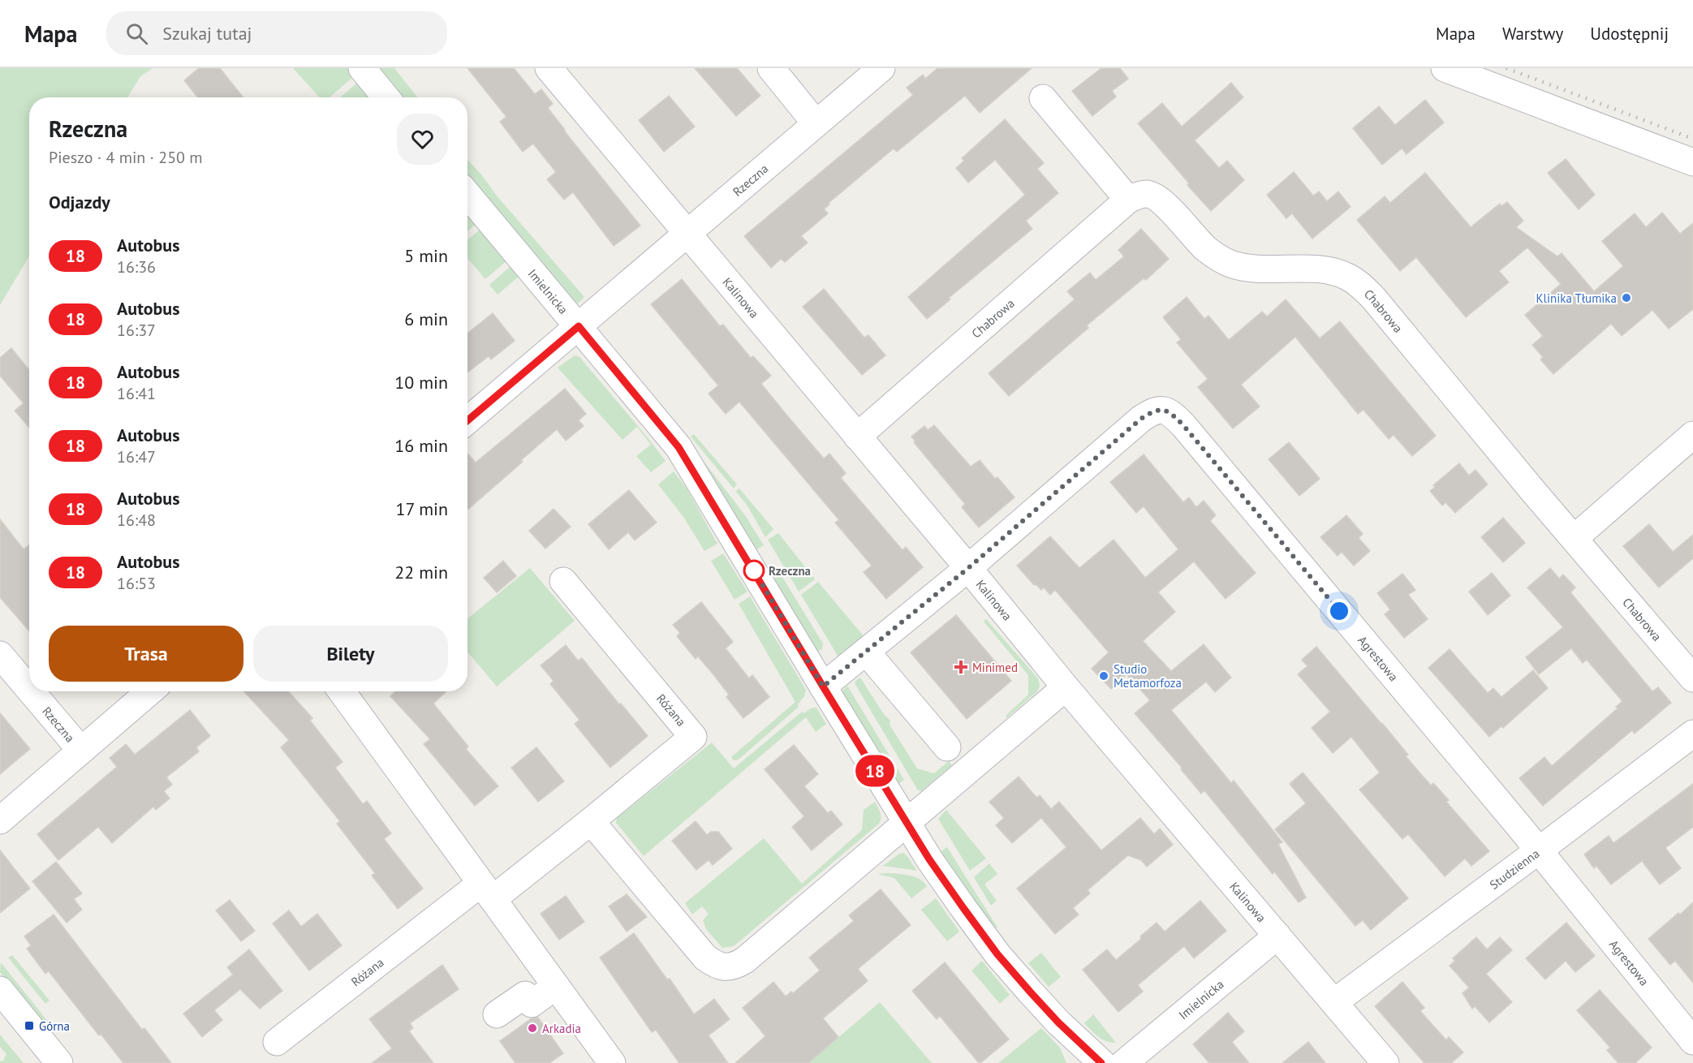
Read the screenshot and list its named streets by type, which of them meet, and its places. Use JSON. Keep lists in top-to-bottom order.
{
  "streets": {
    "street": [
      "Rzeczna",
      "Imielnicka",
      "Kalinowa",
      "Chabrowa",
      "Agrestowa",
      "Różana",
      "Studzienna"
    ]
  },
  "crossings": [
    ["Rzeczna", "Imielnicka"],
    ["Rzeczna", "Kalinowa"],
    ["Imielnicka", "Kalinowa"],
    ["Kalinowa", "Chabrowa"],
    ["Kalinowa", "Agrestowa"],
    ["Kalinowa", "Studzienna"],
    ["Agrestowa", "Studzienna"]
  ],
  "places": {
    "other": [
      "Klinika Tłumika",
      "Rzeczna",
      "Studio Metamorfoza",
      "Arkadia"
    ],
    "health": ["Minimed"],
    "transit": ["Górna"]
  },
  "lines": ["bus line 18"],
  "page": {
    "header": "Mapa",
    "search": "Szukaj tutaj",
    "nav": ["Mapa", "Warstwy", "Udostępnij"],
    "on_map": "18",
    "heading": [
      ["Rzeczna", "Pieszo · 4 min · 250 m"],
      "Odjazdy"
    ],
    "list": [
      {
        "mark": "18",
        "name": "Autobus",
        "note": "16:36",
        "value": "5 min"
      },
      {
        "mark": "18",
        "name": "Autobus",
        "note": "16:37",
        "value": "6 min"
      },
      {
        "mark": "18",
        "name": "Autobus",
        "note": "16:41",
        "value": "10 min"
      },
      {
        "mark": "18",
        "name": "Autobus",
        "note": "16:47",
        "value": "16 min"
      },
      {
        "mark": "18",
        "name": "Autobus",
        "note": "16:48",
        "value": "17 min"
      },
      {
        "mark": "18",
        "name": "Autobus",
        "note": "16:53",
        "value": "22 min"
      }
    ],
    "buttons": ["Trasa", "Bilety"]
  }
}
